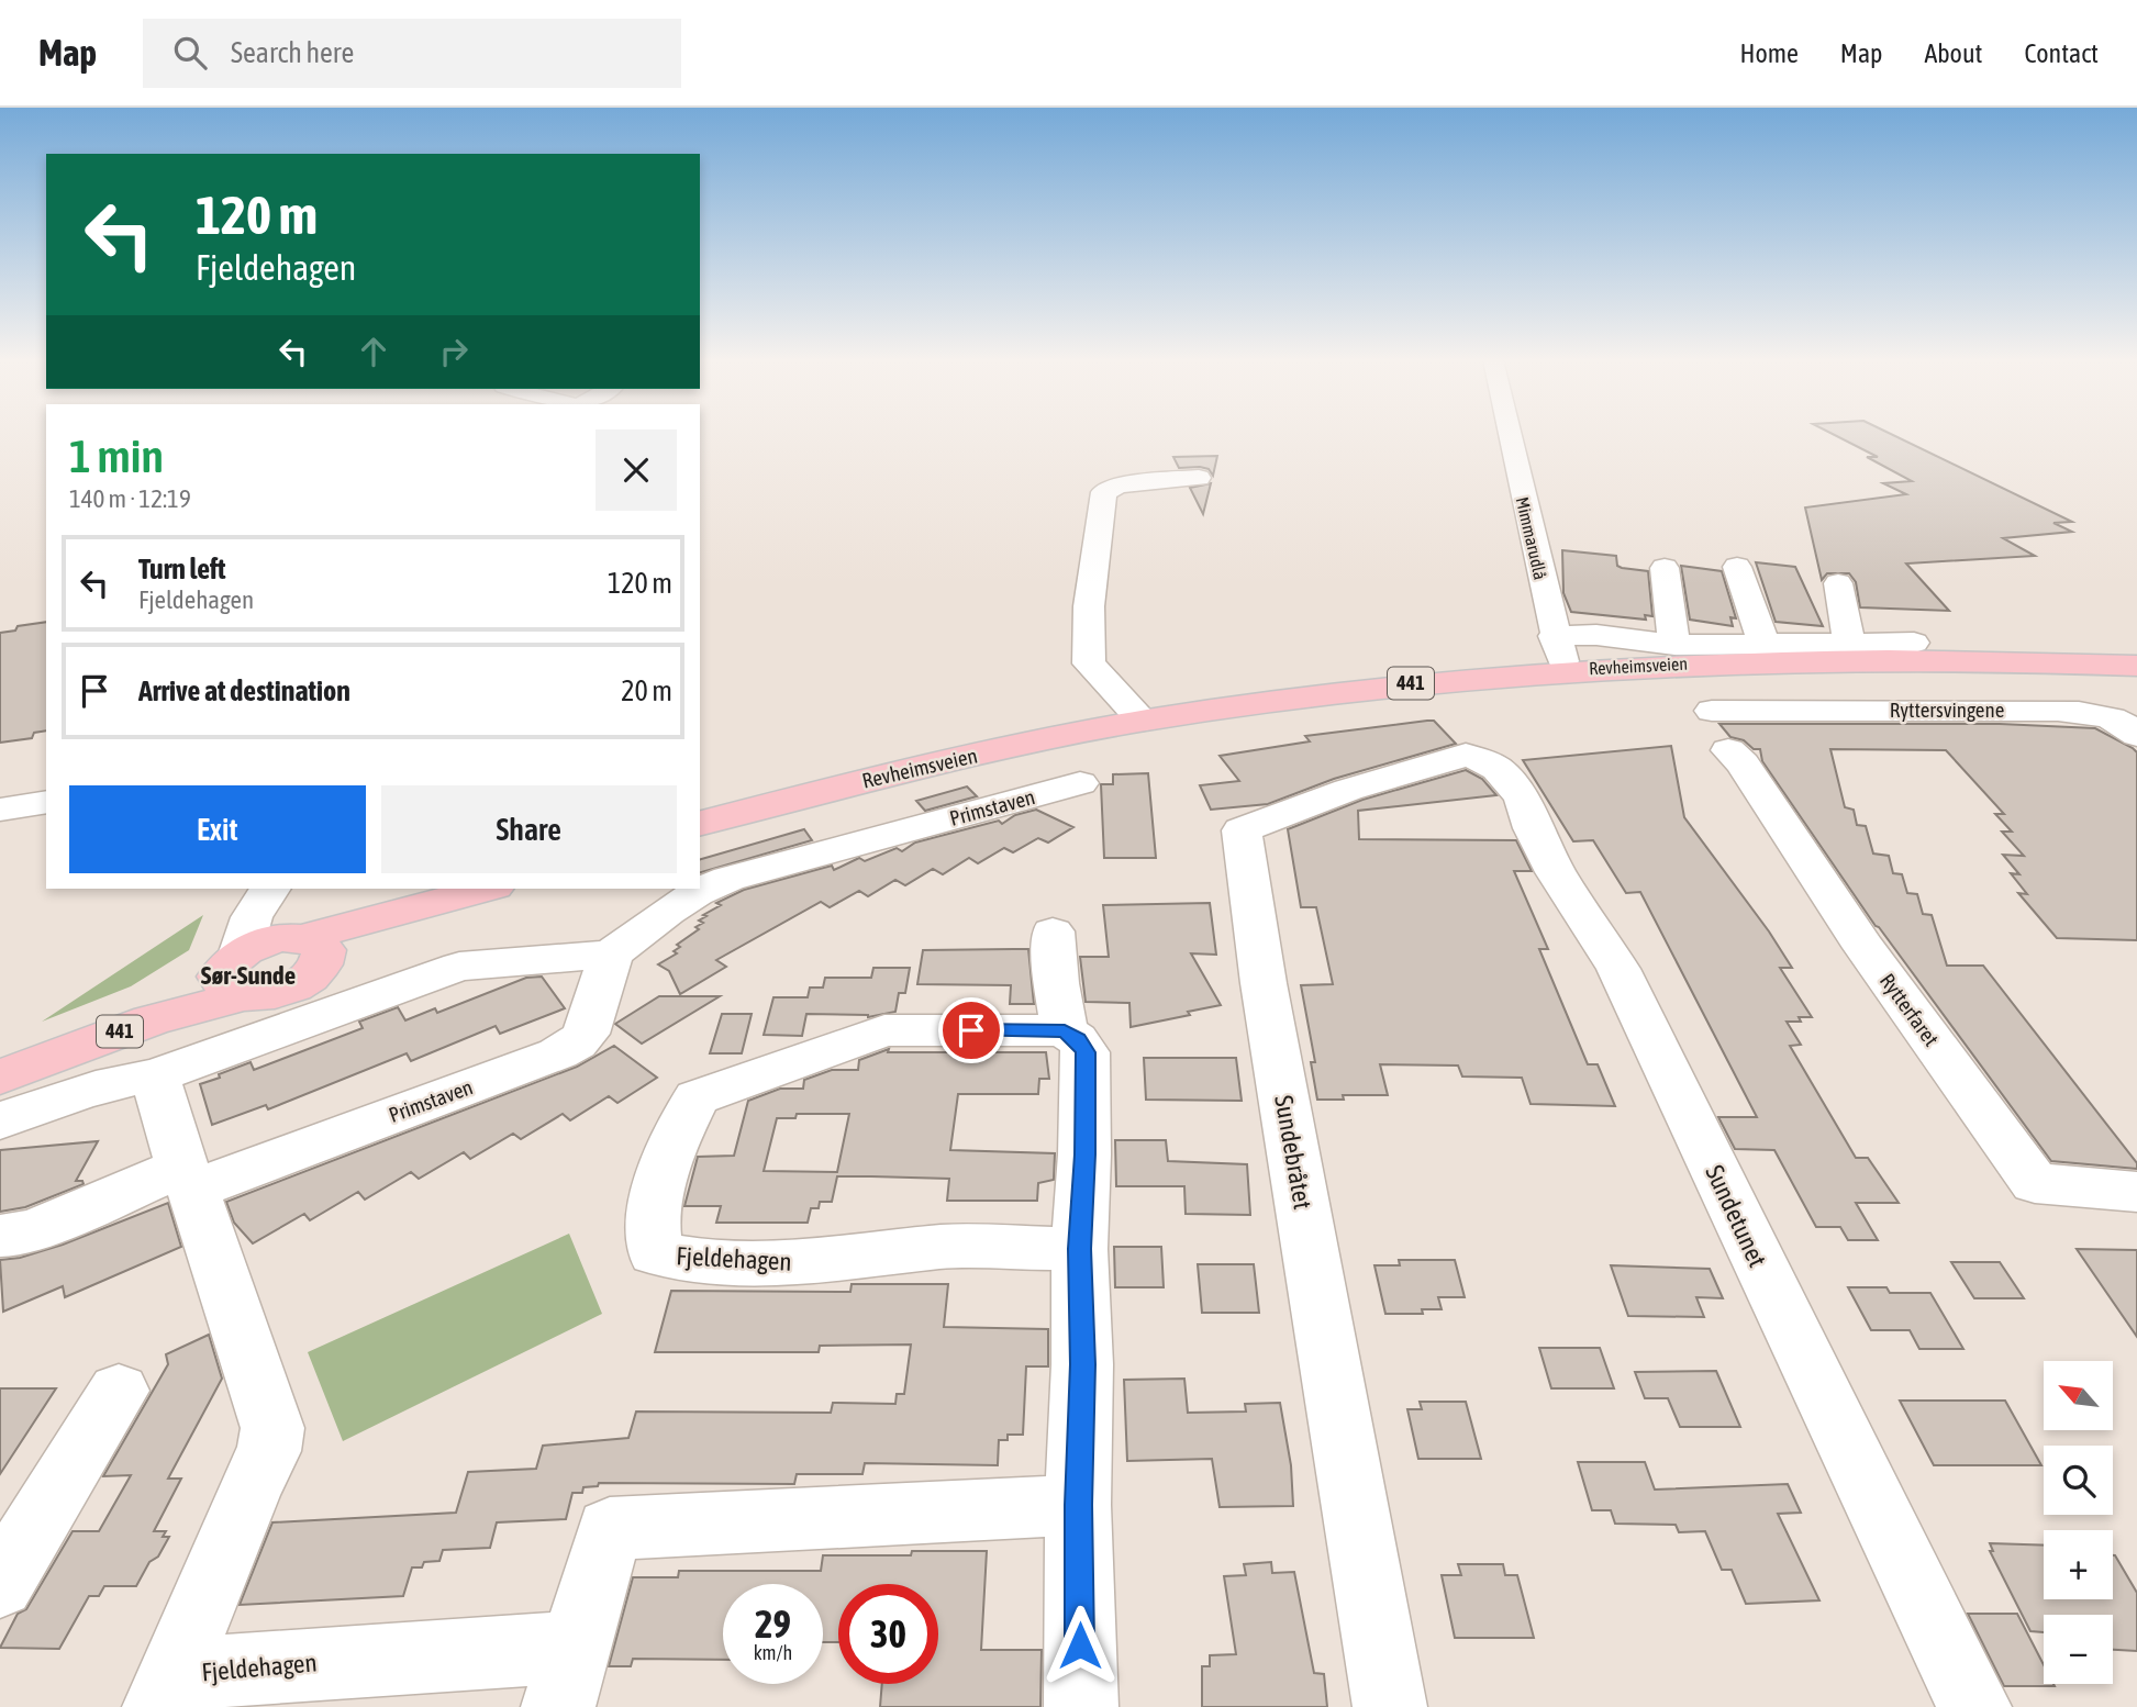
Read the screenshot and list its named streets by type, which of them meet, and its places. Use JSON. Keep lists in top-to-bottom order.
{
  "streets": {
    "main road": ["Revheimsveien", "441"],
    "street": [
      "Mimmarudlå",
      "Ryttersvingene",
      "Primstaven",
      "Rytterfaret",
      "Sundebråtet",
      "Sundetunet",
      "Fjeldehagen"
    ]
  },
  "crossings": [
    ["Mimmarudlå", "Revheimsveien"],
    ["Ryttersvingene", "Rytterfaret"],
    ["Primstaven", "Fjeldehagen"],
    ["Sundebråtet", "Sundetunet"]
  ],
  "districts": ["Sør-Sunde"],
  "north": "top left",
  "page": {
    "header": "Map",
    "search": "Search here",
    "nav": [
      "Home",
      "Map",
      "About",
      "Contact"
    ],
    "turn": ["120 m", "Fjeldehagen"],
    "heading": ["1 min", "140 m · 12:19"],
    "list": [
      {
        "name": "Turn left",
        "note": "Fjeldehagen",
        "value": "120 m"
      },
      {
        "name": "Arrive at destination",
        "value": "20 m"
      }
    ],
    "buttons": ["Exit", "Share"],
    "map_buttons": ["+", "−"],
    "speed": "29 km/h",
    "limit": "30"
  }
}
